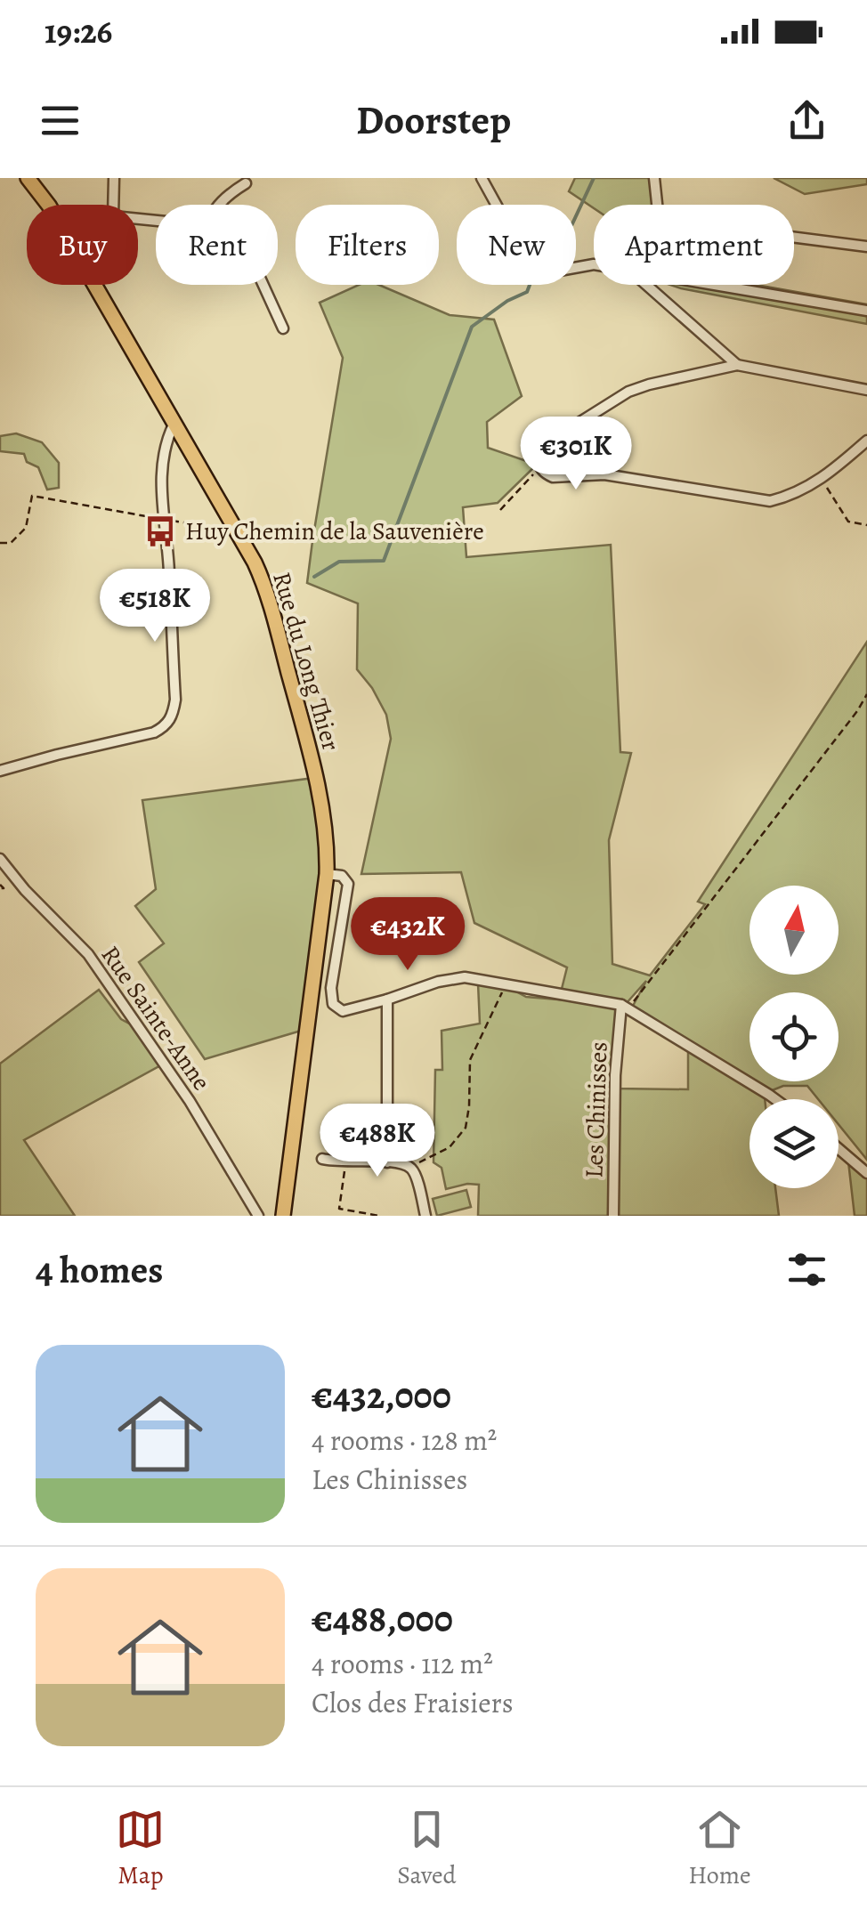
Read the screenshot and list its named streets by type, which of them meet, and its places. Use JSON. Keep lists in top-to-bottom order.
{
  "streets": {
    "main road": ["Rue du Long Thier"],
    "street": ["Rue Sainte-Anne", "Les Chinisses"]
  },
  "crossings": [
    ["Rue du Long Thier", "Les Chinisses"]
  ],
  "places": {
    "bus stop": ["Huy Chemin de la Sauvenière"]
  },
  "north": "top",
  "page": {
    "status": "19:26",
    "header": "Doorstep",
    "chip": [
      "Buy",
      "Rent",
      "Filters",
      "New",
      "Apartment"
    ],
    "price": [
      "€301K",
      "€518K",
      "€432K",
      "€488K"
    ],
    "heading": "4 homes",
    "list": [
      {
        "name": "€432,000",
        "note": "4 rooms · 128 m² · Les Chinisses"
      },
      {
        "name": "€488,000",
        "note": "4 rooms · 112 m² · Clos des Fraisiers"
      }
    ],
    "tabs": ["Map", "Saved", "Home"]
  }
}
